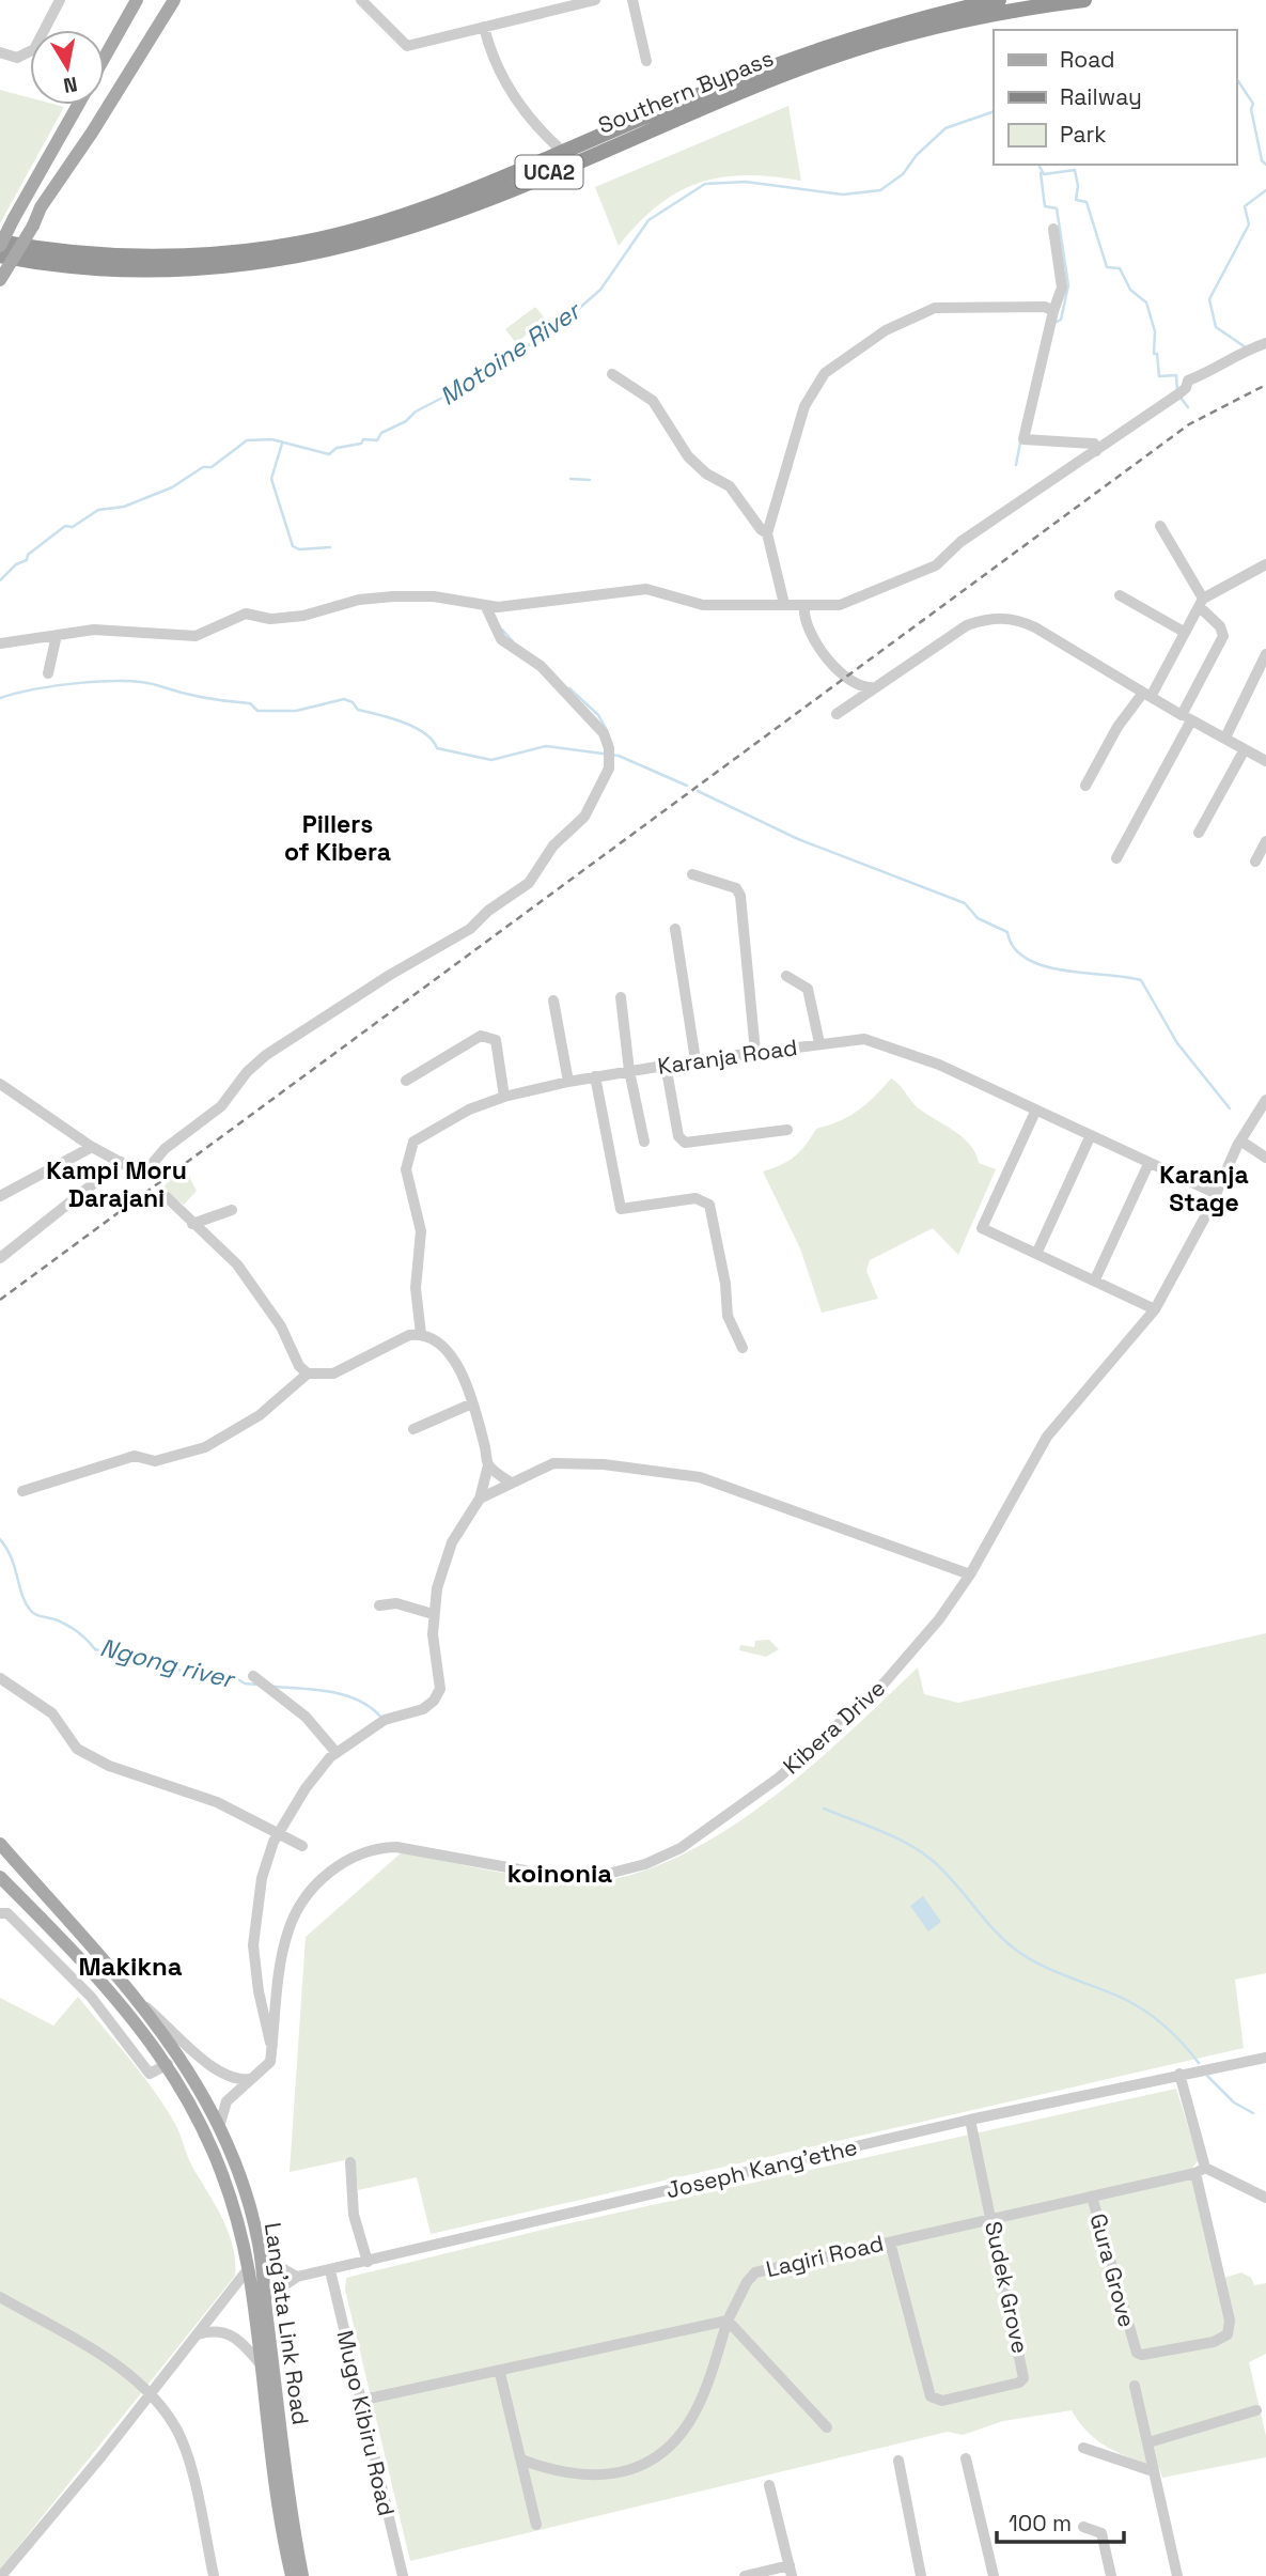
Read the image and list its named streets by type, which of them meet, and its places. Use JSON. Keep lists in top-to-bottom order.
{
  "streets": {
    "highway": ["Southern Bypass", "UCA2"],
    "main road": ["Lang'ata Link Road"],
    "street": [
      "Karanja Road",
      "Kibera Drive",
      "Joseph Kang'ethe",
      "Lagiri Road",
      "Gura Grove",
      "Sudek Grove",
      "Mugo Kibiru Road"
    ]
  },
  "crossings": [
    ["Karanja Road", "Kibera Drive"],
    ["Joseph Kang'ethe", "Sudek Grove"],
    ["Joseph Kang'ethe", "Lang'ata Link Road"],
    ["Joseph Kang'ethe", "Mugo Kibiru Road"],
    ["Lagiri Road", "Gura Grove"],
    ["Lagiri Road", "Sudek Grove"]
  ],
  "districts": [
    "Pillers of Kibera",
    "Kampi Moru Darajani",
    "Karanja Stage",
    "koinonia",
    "Makikna"
  ],
  "water": ["Motoine River", "Ngong river"],
  "legend": ["Road", "Railway", "Park"],
  "scale_bar": "100 m",
  "north": "bottom"
}
